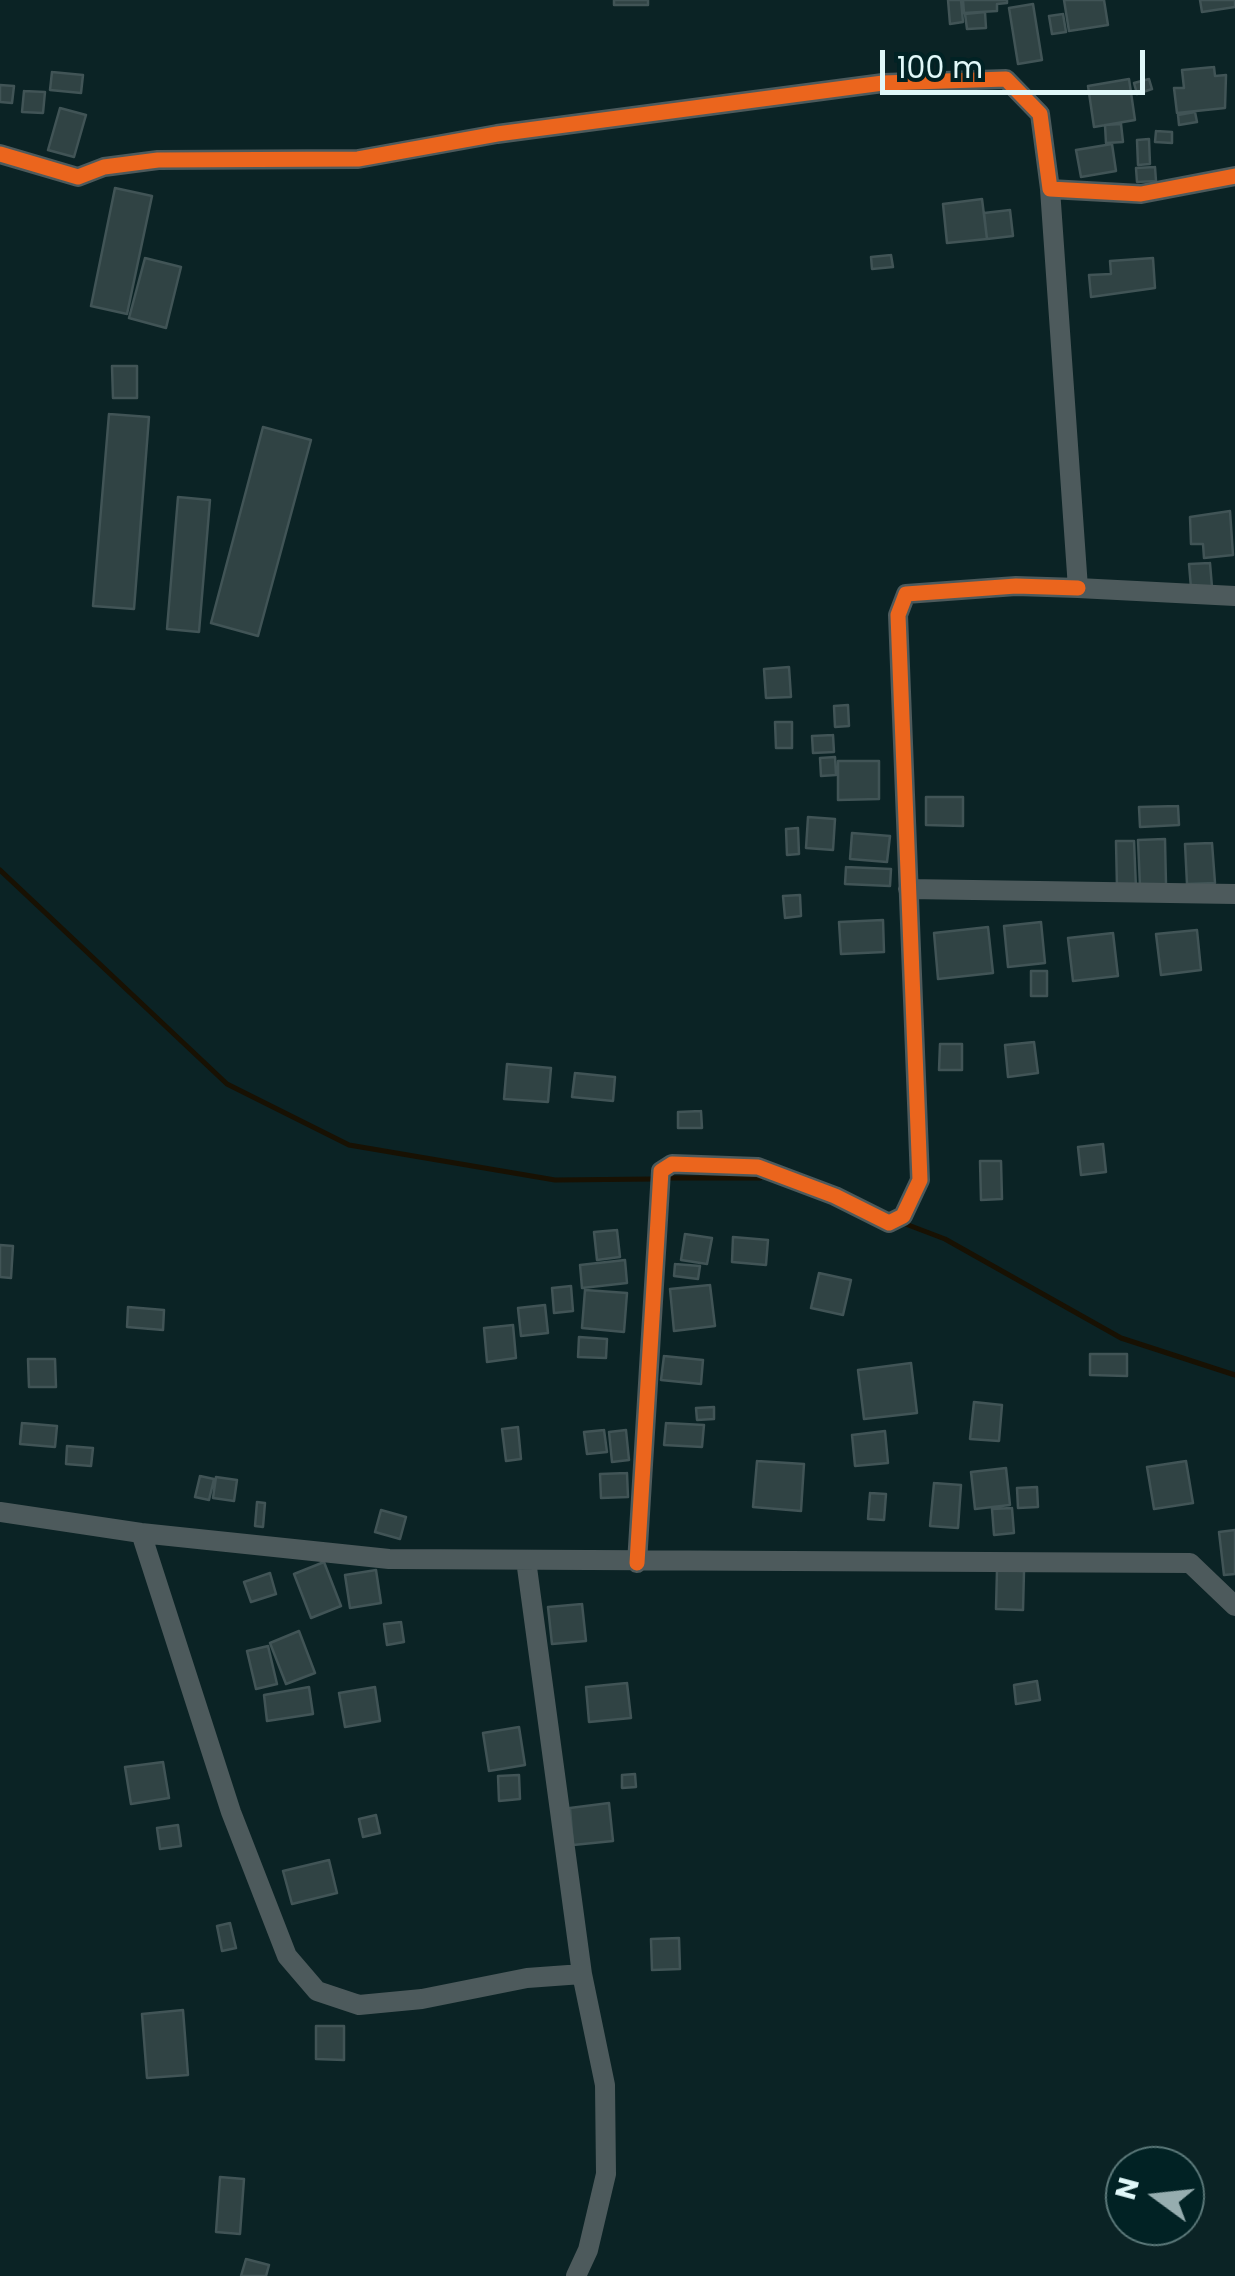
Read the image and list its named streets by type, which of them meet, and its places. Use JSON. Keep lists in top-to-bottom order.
{
  "scale_bar": "100 m",
  "north": "left"
}
